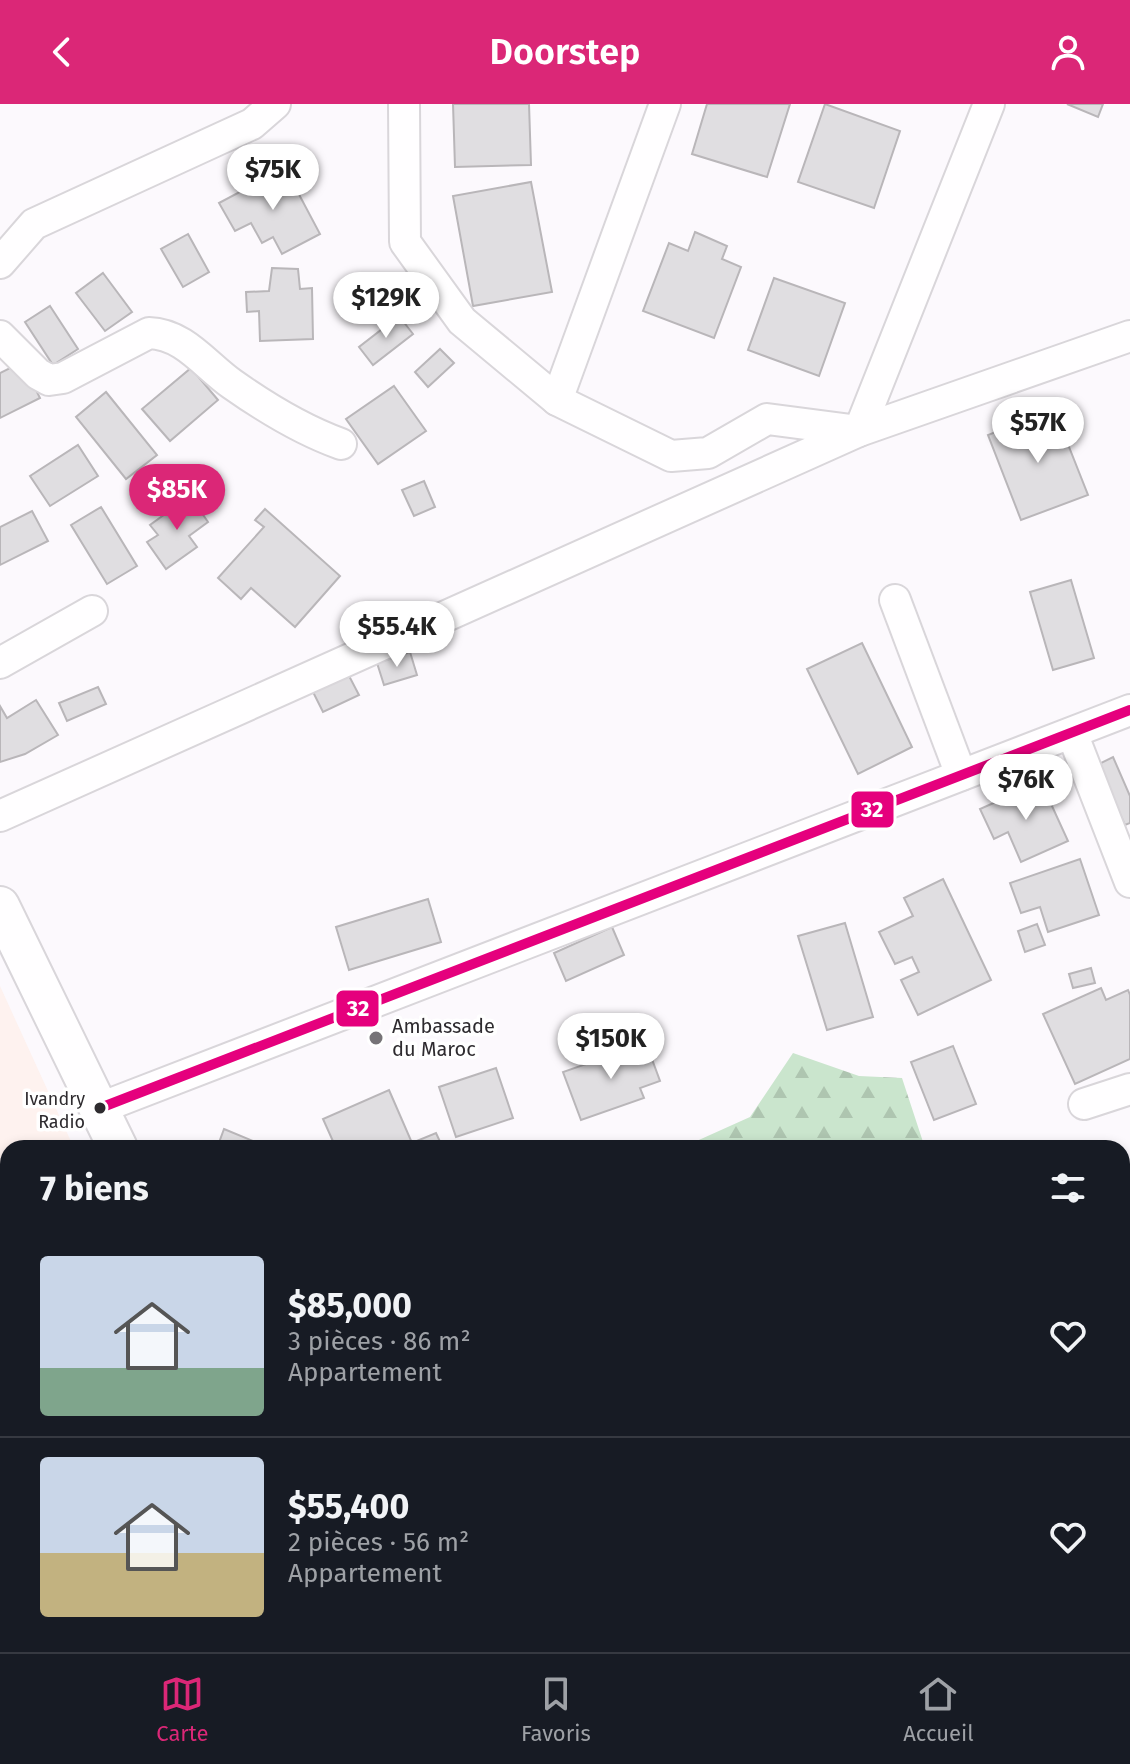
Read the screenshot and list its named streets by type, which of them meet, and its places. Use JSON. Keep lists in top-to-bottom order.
{
  "places": ["Ambassade du Maroc", "Ivandry Radio"],
  "lines": ["transit line 32"],
  "page": {
    "header": "Doorstep",
    "price": [
      "$75K",
      "$129K",
      "$57K",
      "$85K",
      "$55.4K",
      "$76K",
      "$150K"
    ],
    "heading": "7 biens",
    "list": [
      {
        "name": "$85,000",
        "note": "3 pièces · 86 m² · Appartement"
      },
      {
        "name": "$55,400",
        "note": "2 pièces · 56 m² · Appartement"
      }
    ],
    "tabs": ["Carte", "Favoris", "Accueil"]
  }
}
